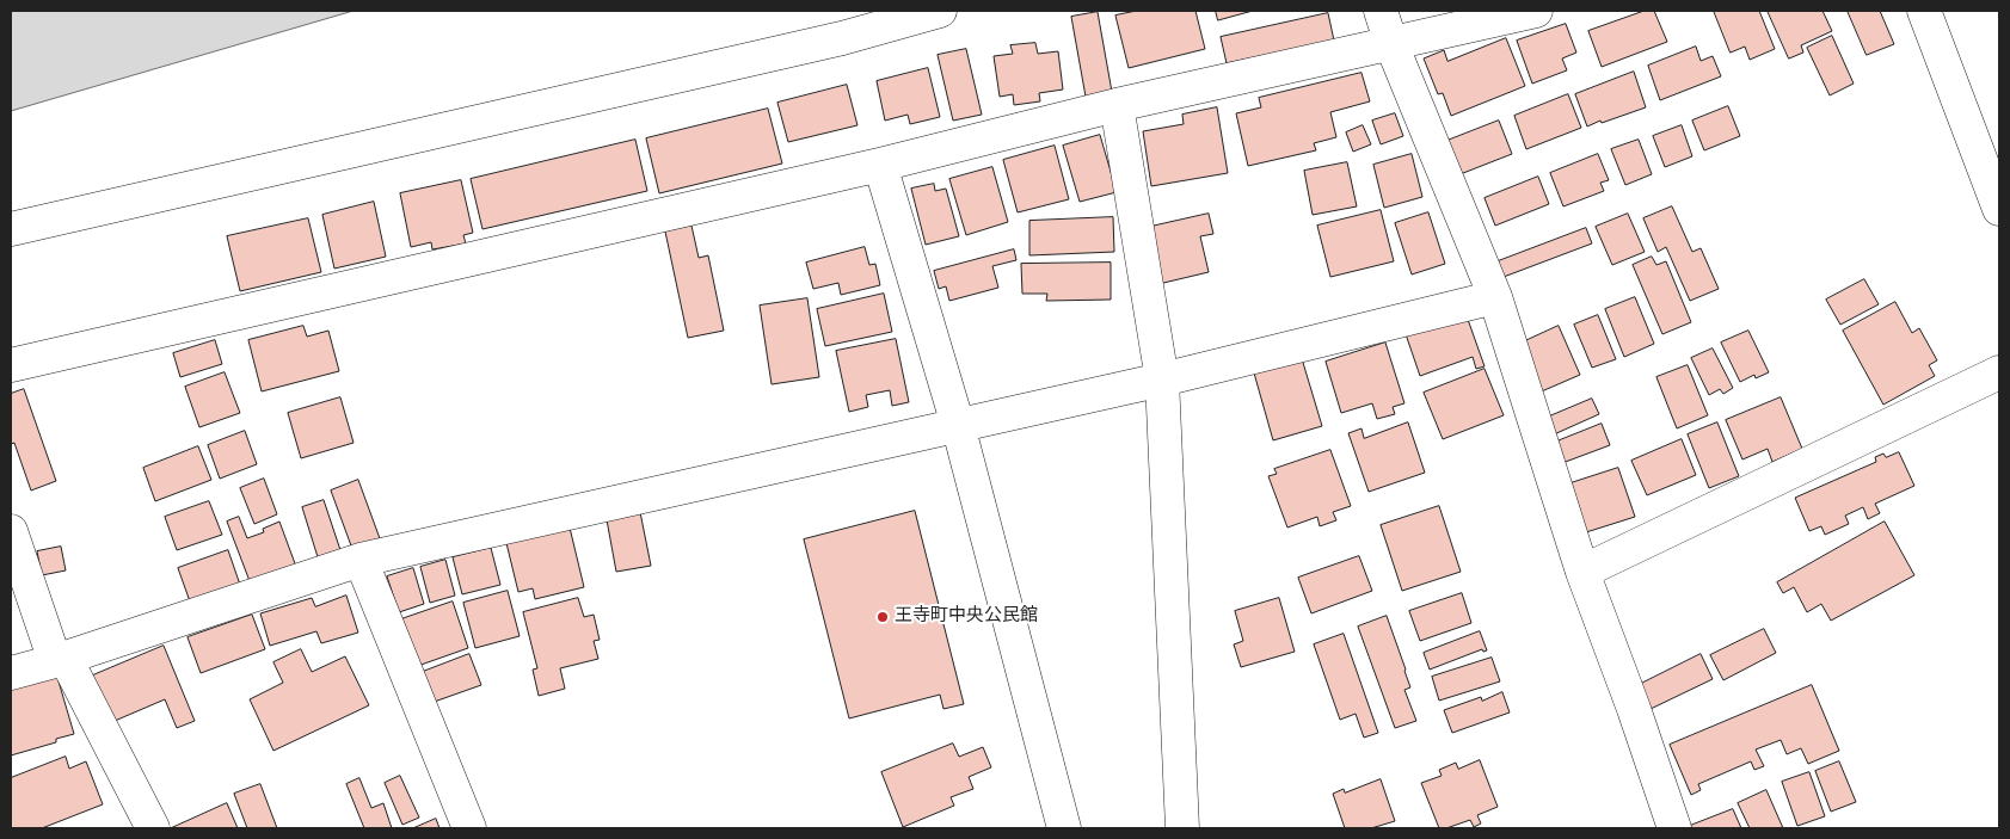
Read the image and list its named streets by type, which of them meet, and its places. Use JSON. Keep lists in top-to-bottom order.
{
  "places": ["王寺町中央公民館"]
}
